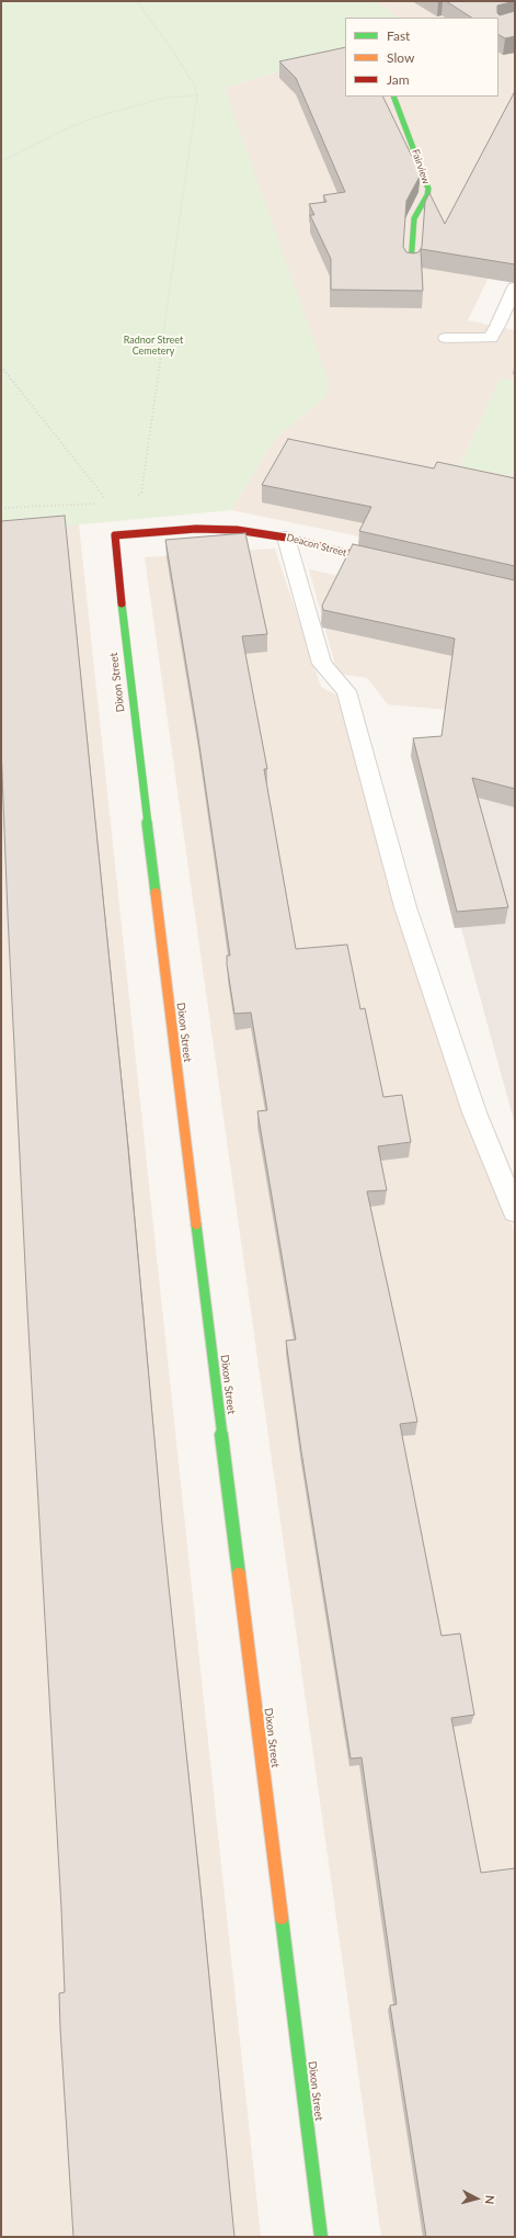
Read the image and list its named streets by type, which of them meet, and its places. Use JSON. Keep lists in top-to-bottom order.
{
  "streets": {
    "street": ["Fairview", "Deacon Street", "Dixon Street"]
  },
  "crossings": [
    ["Deacon Street", "Dixon Street"]
  ],
  "parks": ["Radnor Street Cemetery"],
  "legend": ["Fast", "Slow", "Jam"],
  "north": "right"
}
